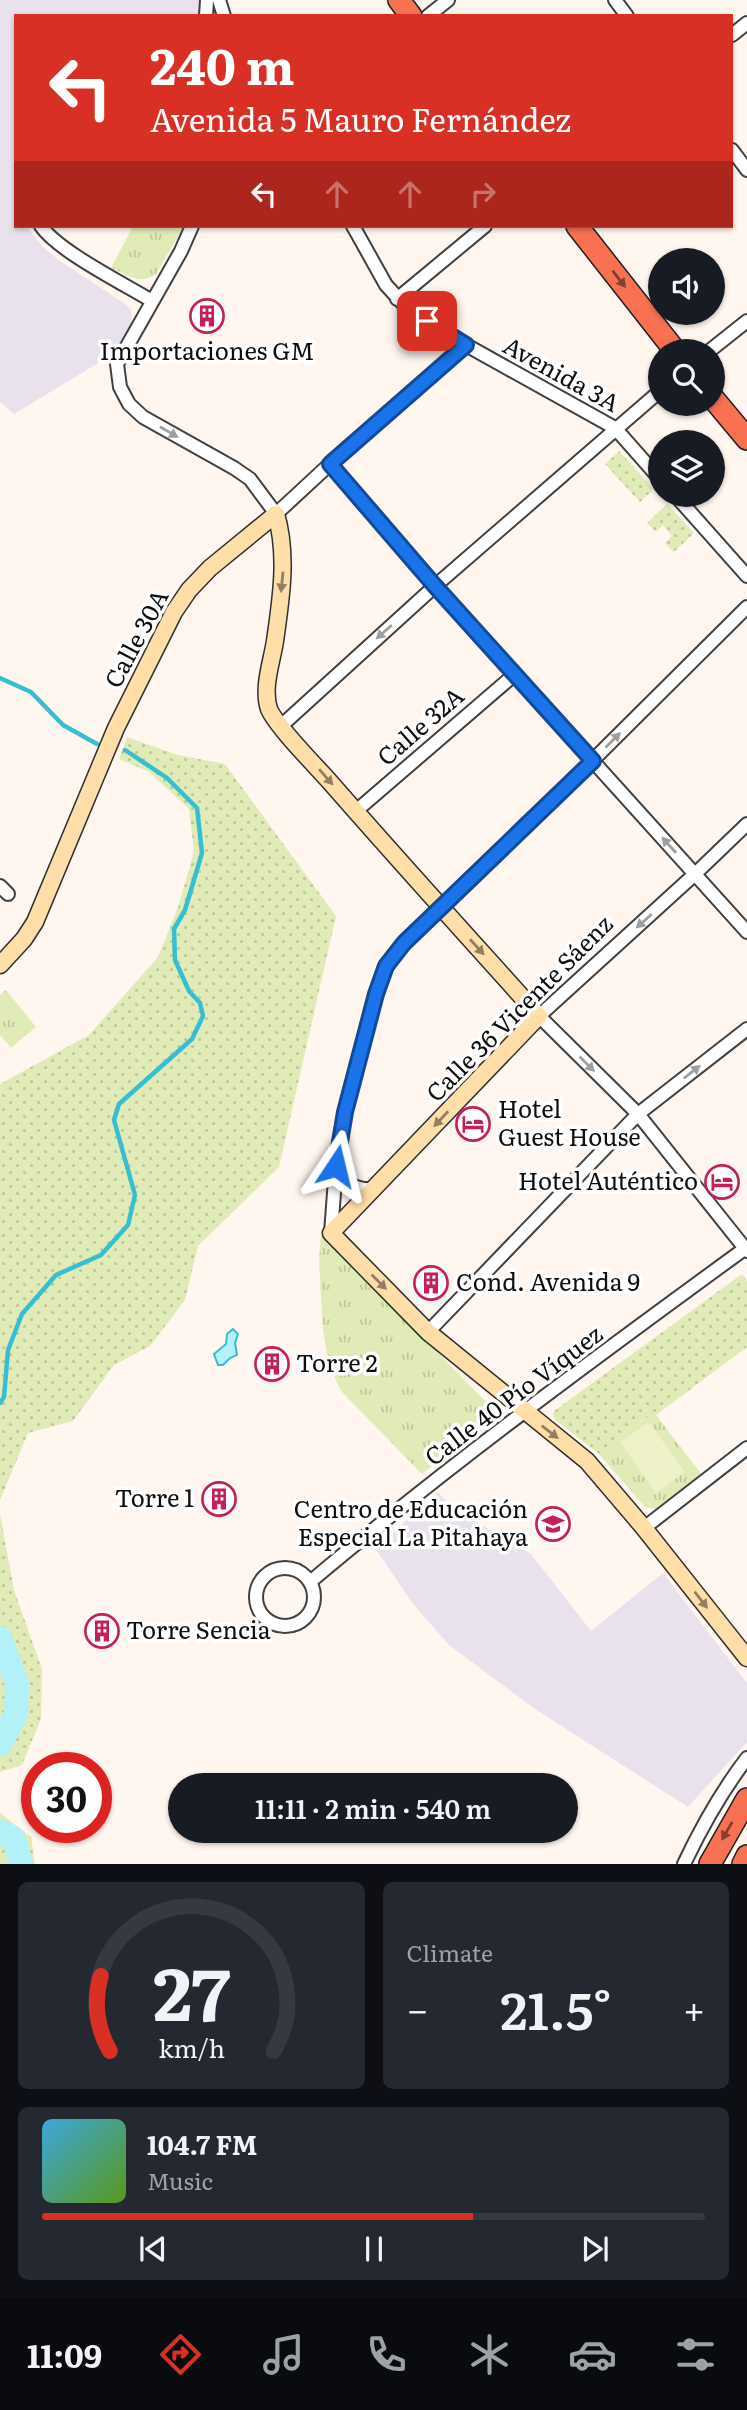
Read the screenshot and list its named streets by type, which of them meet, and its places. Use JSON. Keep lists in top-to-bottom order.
{
  "streets": {
    "street": [
      "Avenida 3A",
      "Calle 30A",
      "Calle 32A",
      "Calle 36 Vicente Sáenz",
      "Calle 40 Pío Víquez"
    ]
  },
  "crossings": [
    ["Avenida 3A", "Calle 30A"]
  ],
  "places": {
    "building": [
      "Importaciones GM",
      "Cond. Avenida 9",
      "Torre 2",
      "Torre 1",
      "Torre Sencia"
    ],
    "hotel": ["Hotel Guest House", "Hotel Auténtico"],
    "school or university": ["Centro de Educación Especial La Pitahaya"]
  },
  "page": {
    "turn": ["240 m", "Avenida 5 Mauro Fernández"],
    "limit": "30",
    "trip": "11:11 · 2 min · 540 m",
    "tile": "Climate",
    "heat": ["−", "21.5°", "+"],
    "song": ["104.7 FM", "Music"],
    "tabs": "11:09",
    "gauge": ["27", "km/h"]
  }
}
